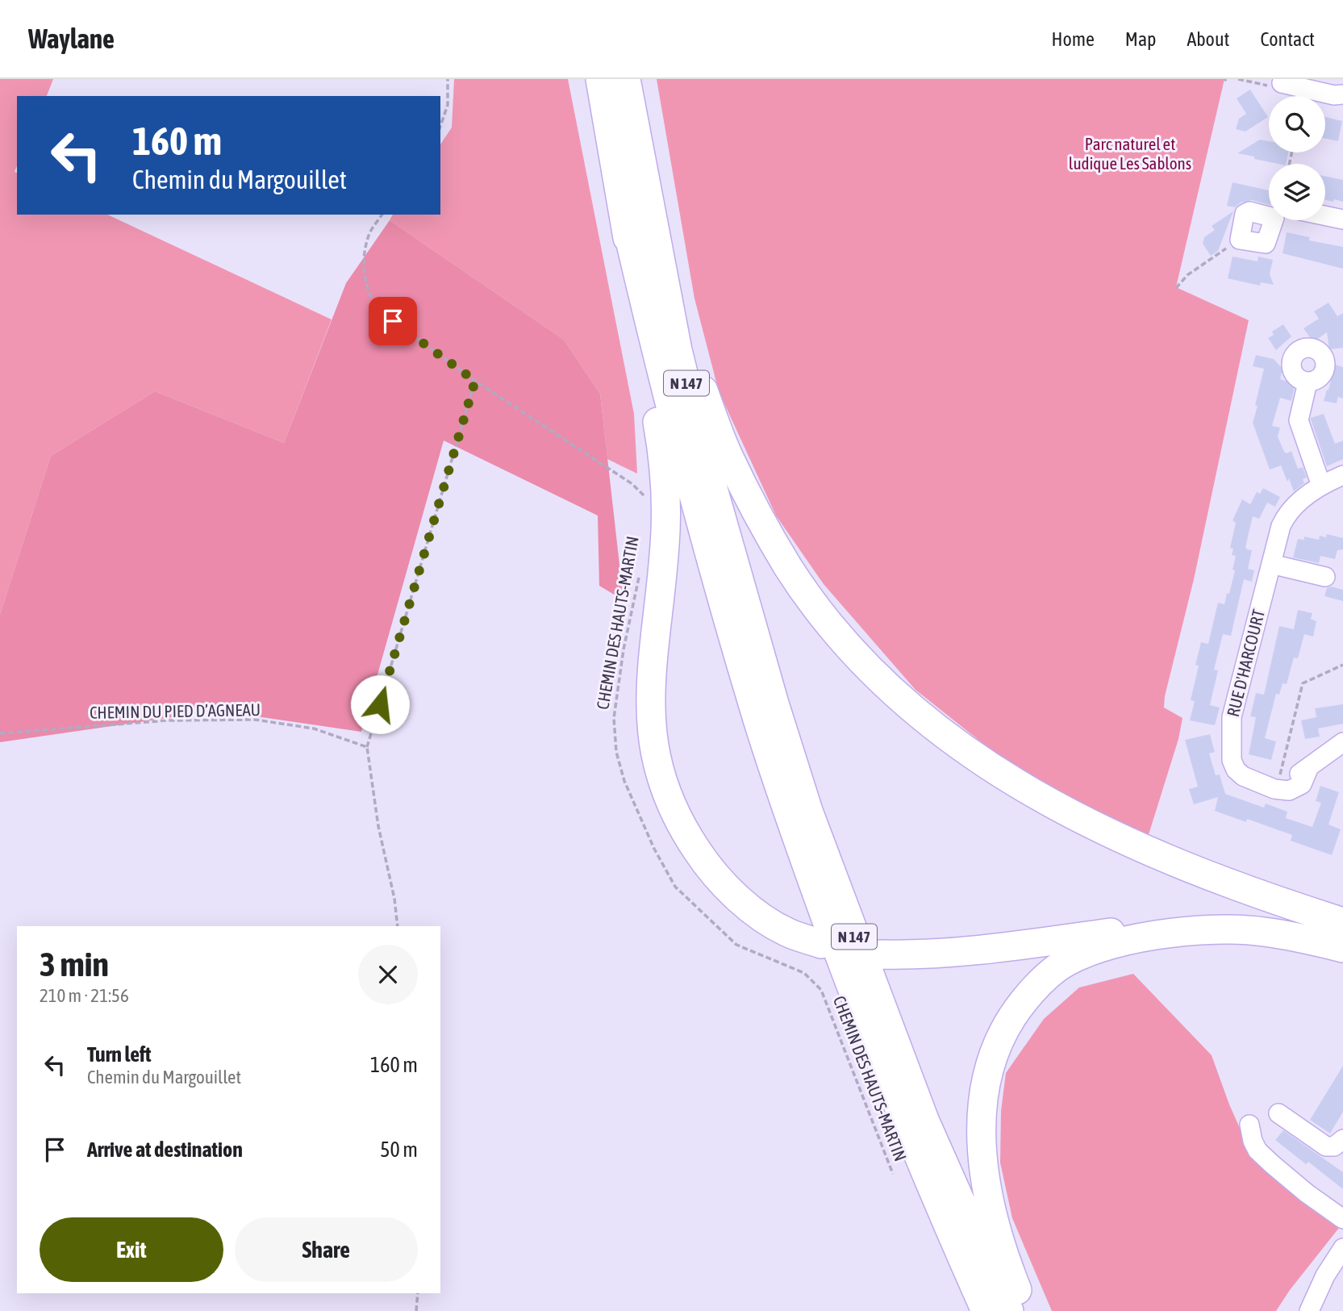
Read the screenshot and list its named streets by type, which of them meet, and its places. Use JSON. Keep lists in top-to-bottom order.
{
  "streets": {
    "highway": ["N 147"],
    "street": ["RUE D'HARCOURT"],
    "path": ["CHEMIN DES HAUTS-MARTIN", "CHEMIN DU PIED D’AGNEAU"]
  },
  "parks": ["Parc naturel et ludique Les Sablons"],
  "page": {
    "header": "Waylane",
    "nav": [
      "Home",
      "Map",
      "About",
      "Contact"
    ],
    "turn": ["160 m", "Chemin du Margouillet"],
    "heading": ["3 min", "210 m · 21:56"],
    "list": [
      {
        "name": "Turn left",
        "note": "Chemin du Margouillet",
        "value": "160 m"
      },
      {
        "name": "Arrive at destination",
        "value": "50 m"
      }
    ],
    "buttons": ["Exit", "Share"]
  }
}
